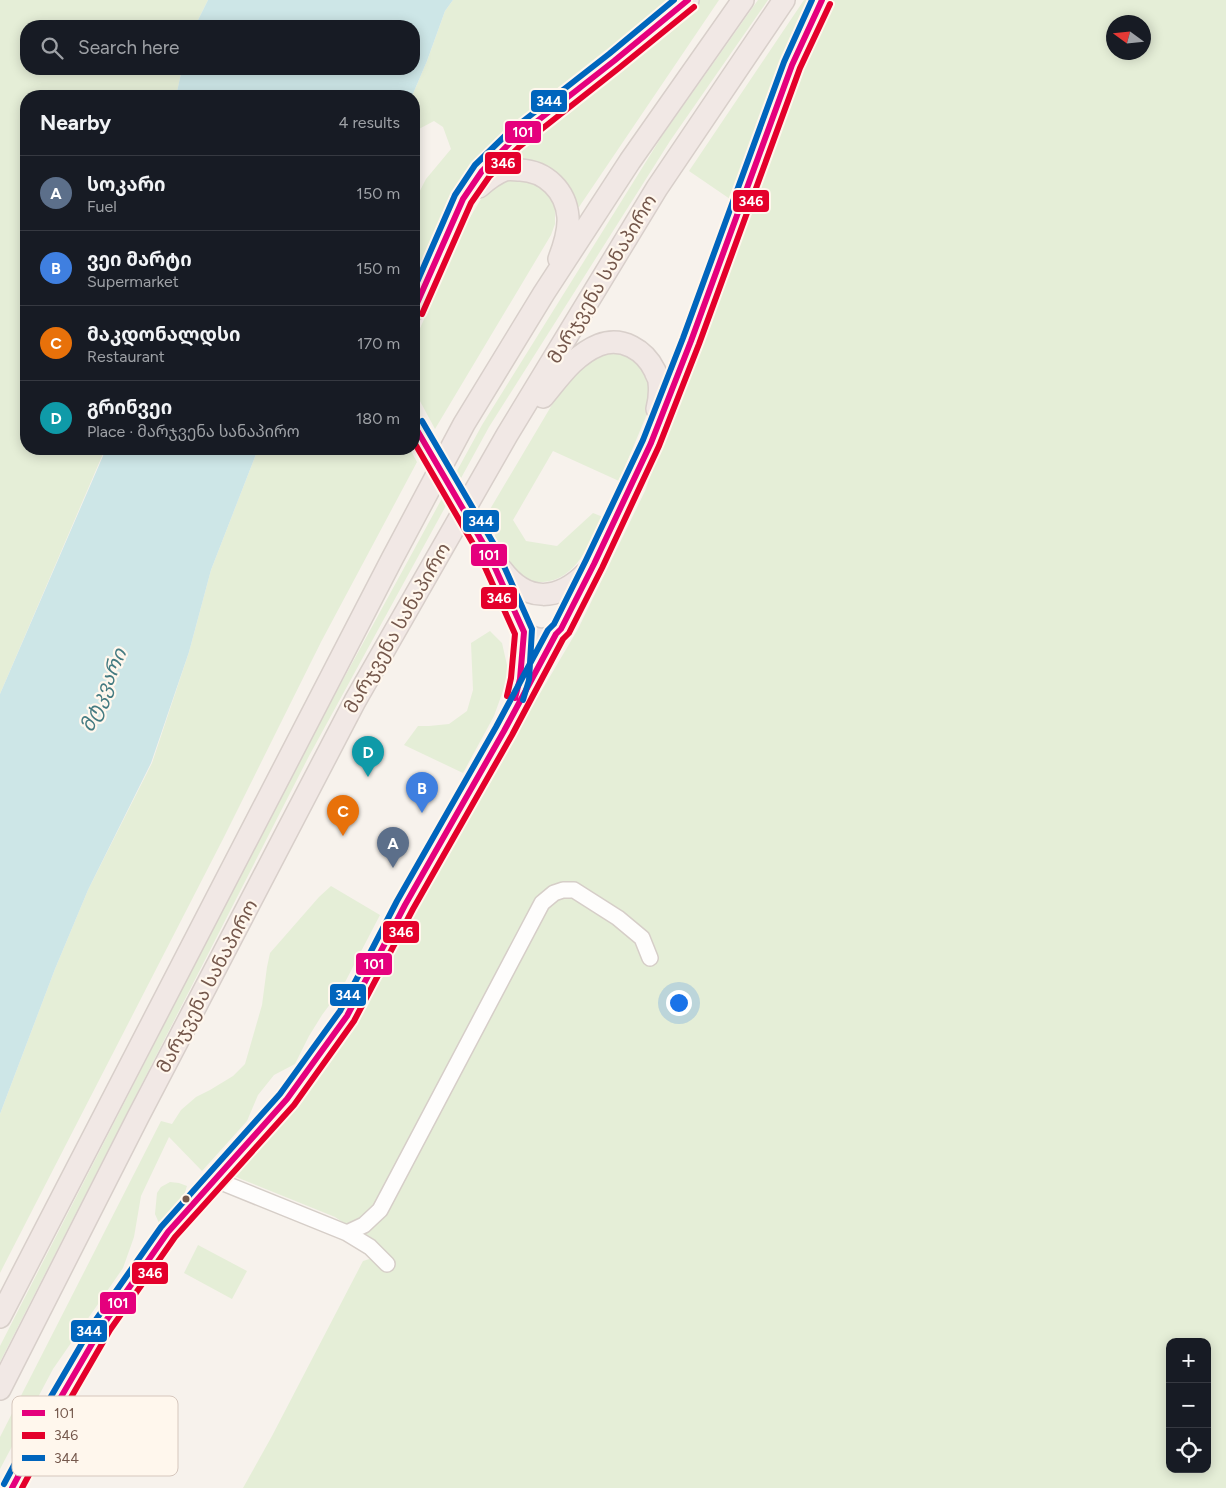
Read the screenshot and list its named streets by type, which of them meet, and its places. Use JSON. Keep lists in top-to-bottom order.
{
  "streets": {
    "highway": ["მარჯვენა სანაპირო"]
  },
  "water": ["მტკვარი"],
  "lines": ["transit line 101", "transit line 344", "transit line 346"],
  "legend": ["101", "346", "344"],
  "north": "left",
  "page": {
    "search": "Search here",
    "heading": ["Nearby", "4 results"],
    "list": [
      {
        "mark": "A",
        "name": "სოკარი",
        "note": "Fuel",
        "value": "150 m"
      },
      {
        "mark": "B",
        "name": "ვეი მარტი",
        "note": "Supermarket",
        "value": "150 m"
      },
      {
        "mark": "C",
        "name": "მაკდონალდსი",
        "note": "Restaurant",
        "value": "170 m"
      },
      {
        "mark": "D",
        "name": "გრინვეი",
        "note": "Place · მარჯვენა სანაპირო",
        "value": "180 m"
      }
    ],
    "pins": [
      "D",
      "B",
      "C",
      "A"
    ],
    "map_buttons": ["+", "−"]
  }
}
